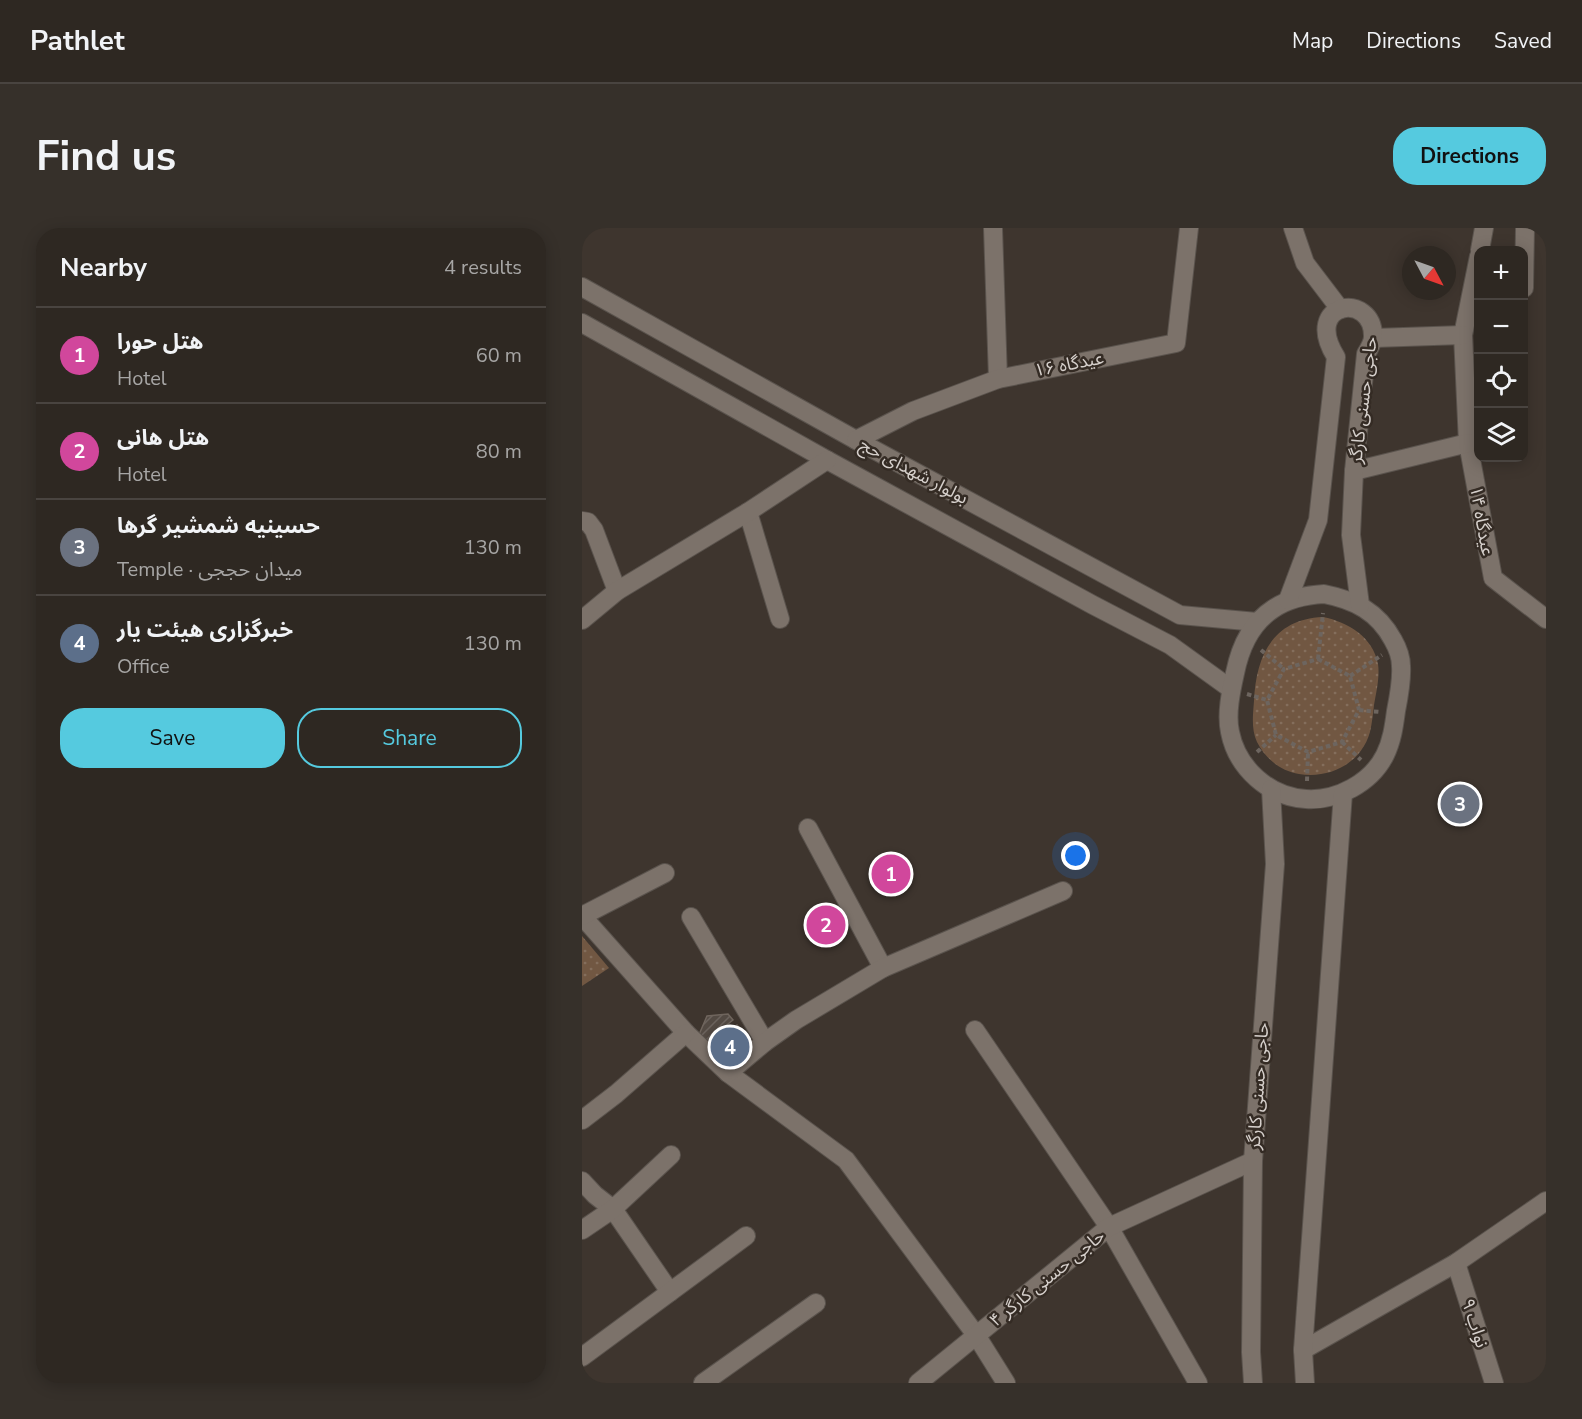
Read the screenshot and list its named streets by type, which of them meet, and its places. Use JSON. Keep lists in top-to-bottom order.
{
  "streets": {
    "street": [
      "عیدگاه ۱۶",
      "حاجی حسنی کارگر",
      "بولوار شهدای حج",
      "عیدگاه ۱۴",
      "حاجی حسنی کارگر ۴",
      "نواب ۹"
    ]
  },
  "crossings": [
    ["عیدگاه ۱۶", "بولوار شهدای حج"],
    ["حاجی حسنی کارگر", "حاجی حسنی کارگر ۴"]
  ],
  "north": "bottom right",
  "page": {
    "header": "Pathlet",
    "nav": ["Map", "Directions", "Saved"],
    "buttons": [
      "Directions",
      ["Save", "Share"]
    ],
    "title": "Find us",
    "heading": ["Nearby", "4 results"],
    "map_buttons": ["+", "−"],
    "list": [
      {
        "mark": "1",
        "name": "هتل حورا",
        "note": "Hotel",
        "value": "60 m"
      },
      {
        "mark": "2",
        "name": "هتل هانی",
        "note": "Hotel",
        "value": "80 m"
      },
      {
        "mark": "3",
        "name": "حسینیه شمشیر گرها",
        "note": "Temple · میدان حججی",
        "value": "130 m"
      },
      {
        "mark": "4",
        "name": "خبرگزاری هیئت یار",
        "note": "Office",
        "value": "130 m"
      }
    ],
    "pins": [
      "3",
      "1",
      "2",
      "4"
    ]
  }
}
